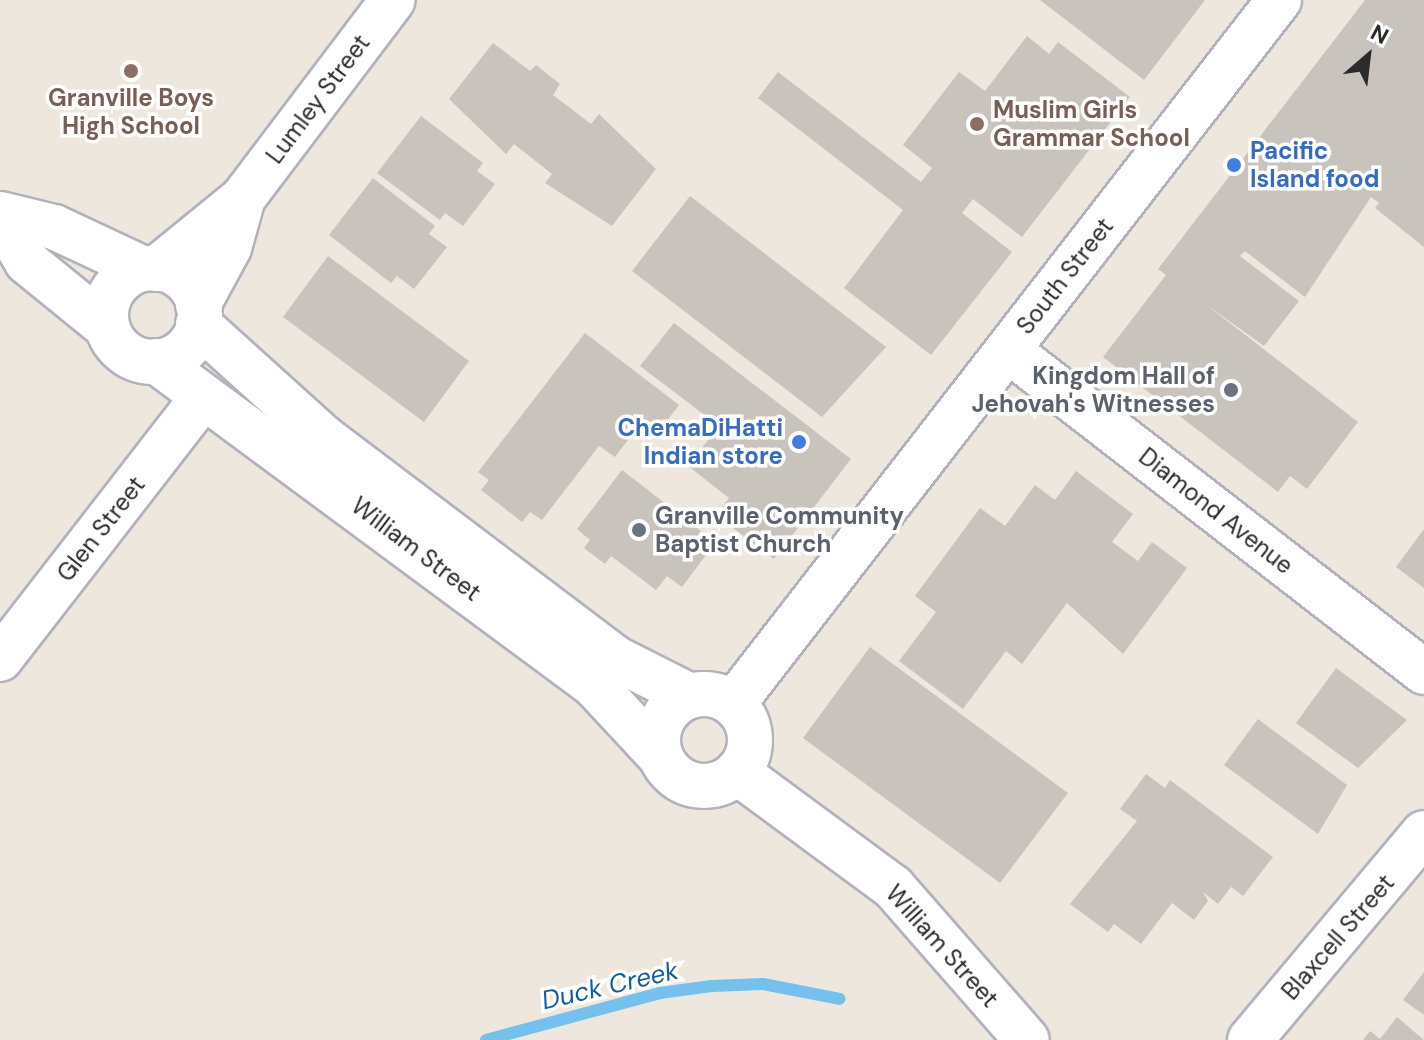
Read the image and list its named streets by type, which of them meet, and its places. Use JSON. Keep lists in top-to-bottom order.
{
  "streets": {
    "street": [
      "Lumley Street",
      "South Street",
      "Diamond Avenue",
      "Glen Street",
      "William Street",
      "Blaxcell Street"
    ]
  },
  "crossings": [
    ["Lumley Street", "William Street"],
    ["South Street", "Diamond Avenue"],
    ["South Street", "William Street"],
    ["Glen Street", "William Street"]
  ],
  "water": ["Duck Creek"],
  "places": [
    "Granville Boys High School",
    "Muslim Girls Grammar School",
    "Pacific Island food",
    "Kingdom Hall of Jehovah's Witnesses",
    "ChemaDiHatti Indian store",
    "Granville Community Baptist Church"
  ],
  "north": "top right"
}
